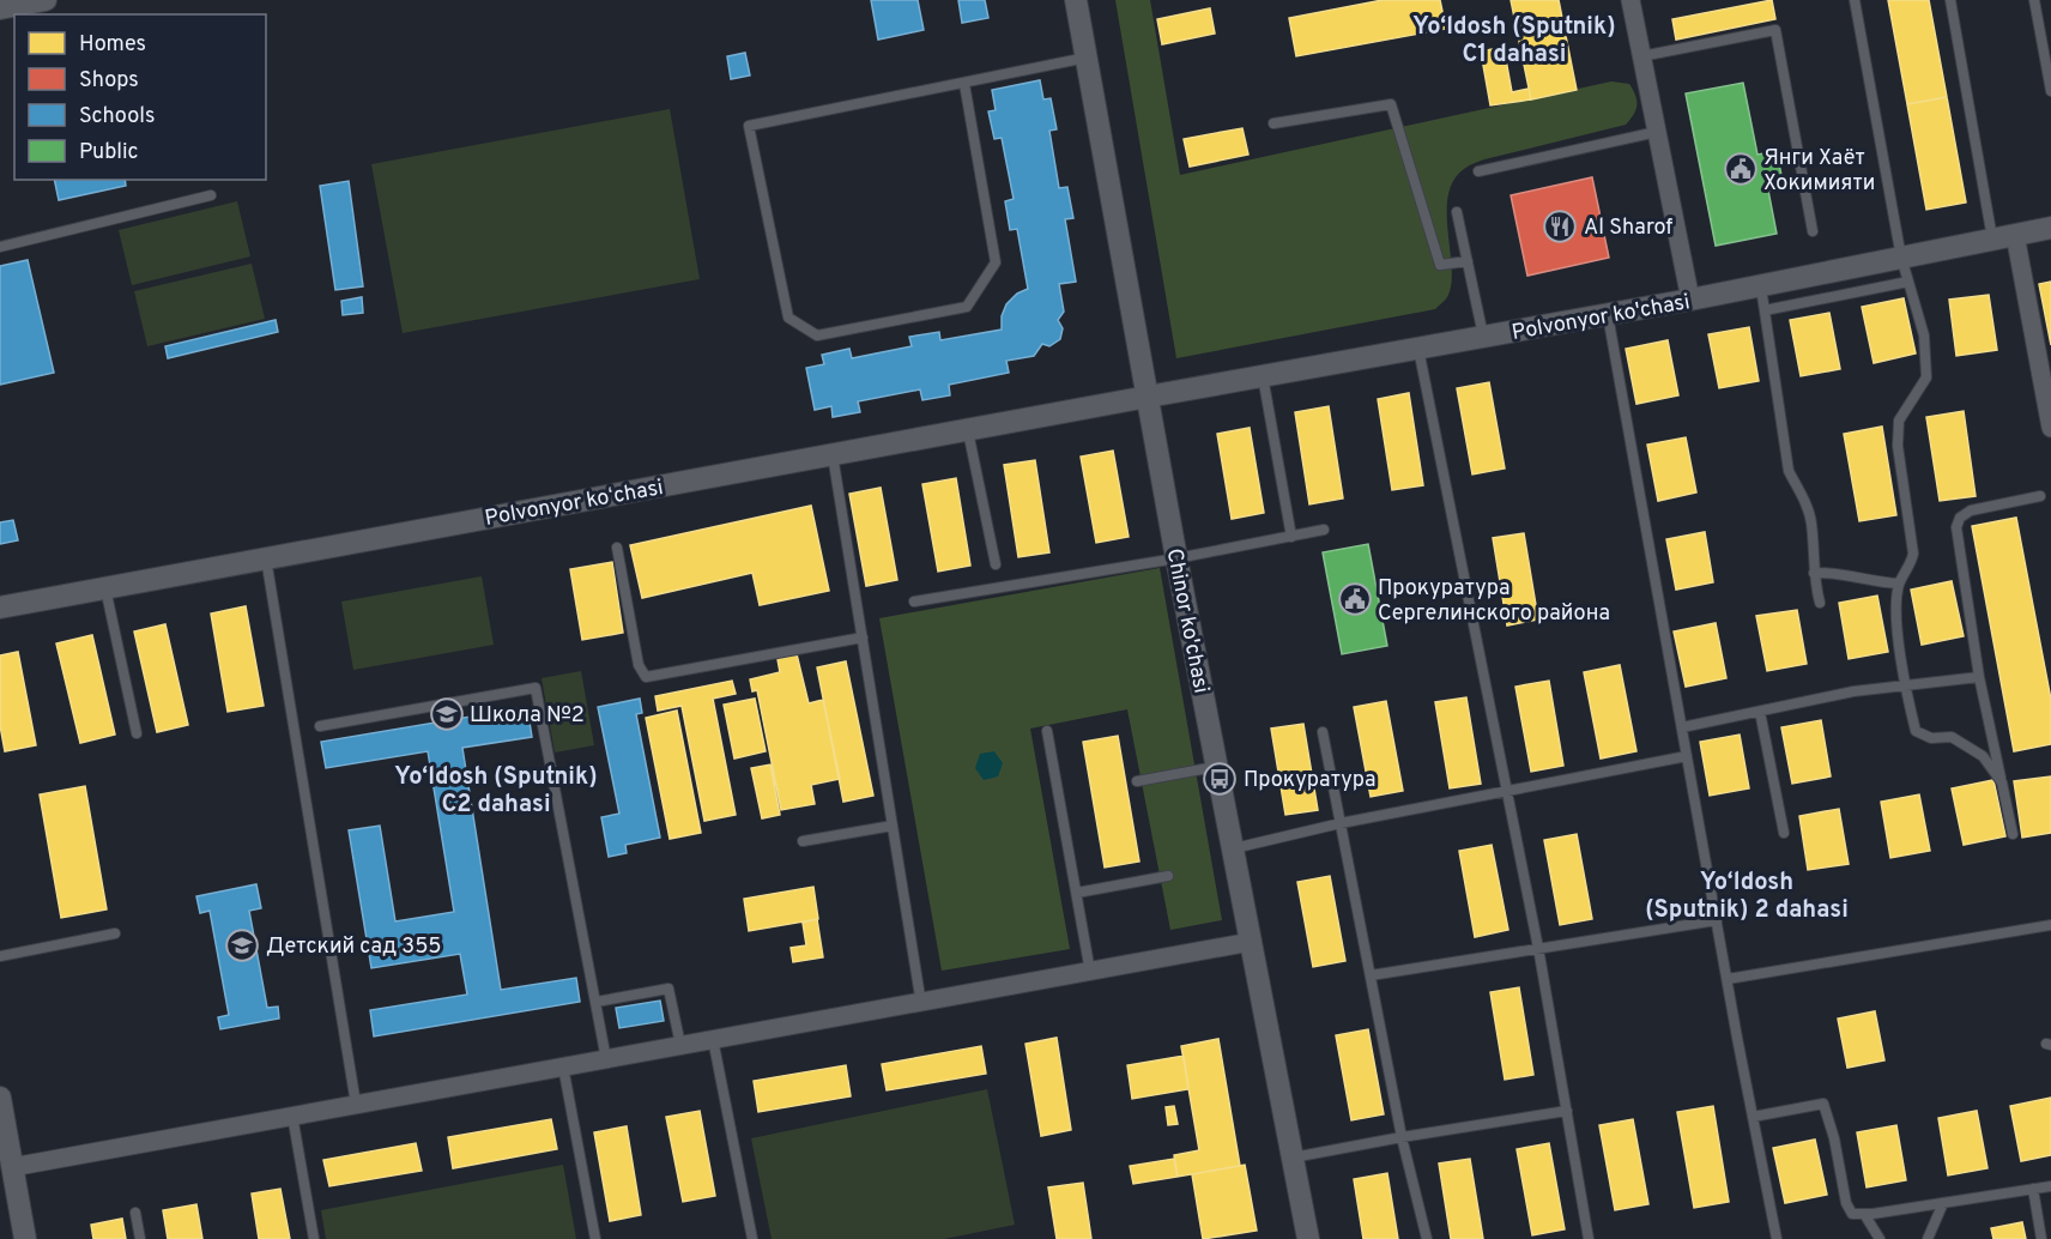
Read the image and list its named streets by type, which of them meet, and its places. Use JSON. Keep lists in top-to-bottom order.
{
  "streets": {
    "street": ["Polvonyor ko'chasi", "Polvonyor koʻchasi", "Chinor ko'chasi"]
  },
  "crossings": [
    ["Polvonyor ko'chasi", "Polvonyor koʻchasi"],
    ["Polvonyor ko'chasi", "Chinor ko'chasi"],
    ["Polvonyor koʻchasi", "Chinor ko'chasi"]
  ],
  "districts": ["Yo‘ldosh (Sputnik) C1 dahasi", "Yo‘ldosh (Sputnik) C2 dahasi", "Yo‘ldosh (Sputnik) 2 dahasi"],
  "places": {
    "public building": ["Янги Хаёт Хокимияти", "Прокуратура Сергелинского района"],
    "restaurant": ["Al Sharof"],
    "school or university": ["Школа №2", "Детский сад 355"],
    "bus stop": ["Прокуратура"]
  },
  "legend": [
    "Homes",
    "Shops",
    "Schools",
    "Public"
  ]
}
